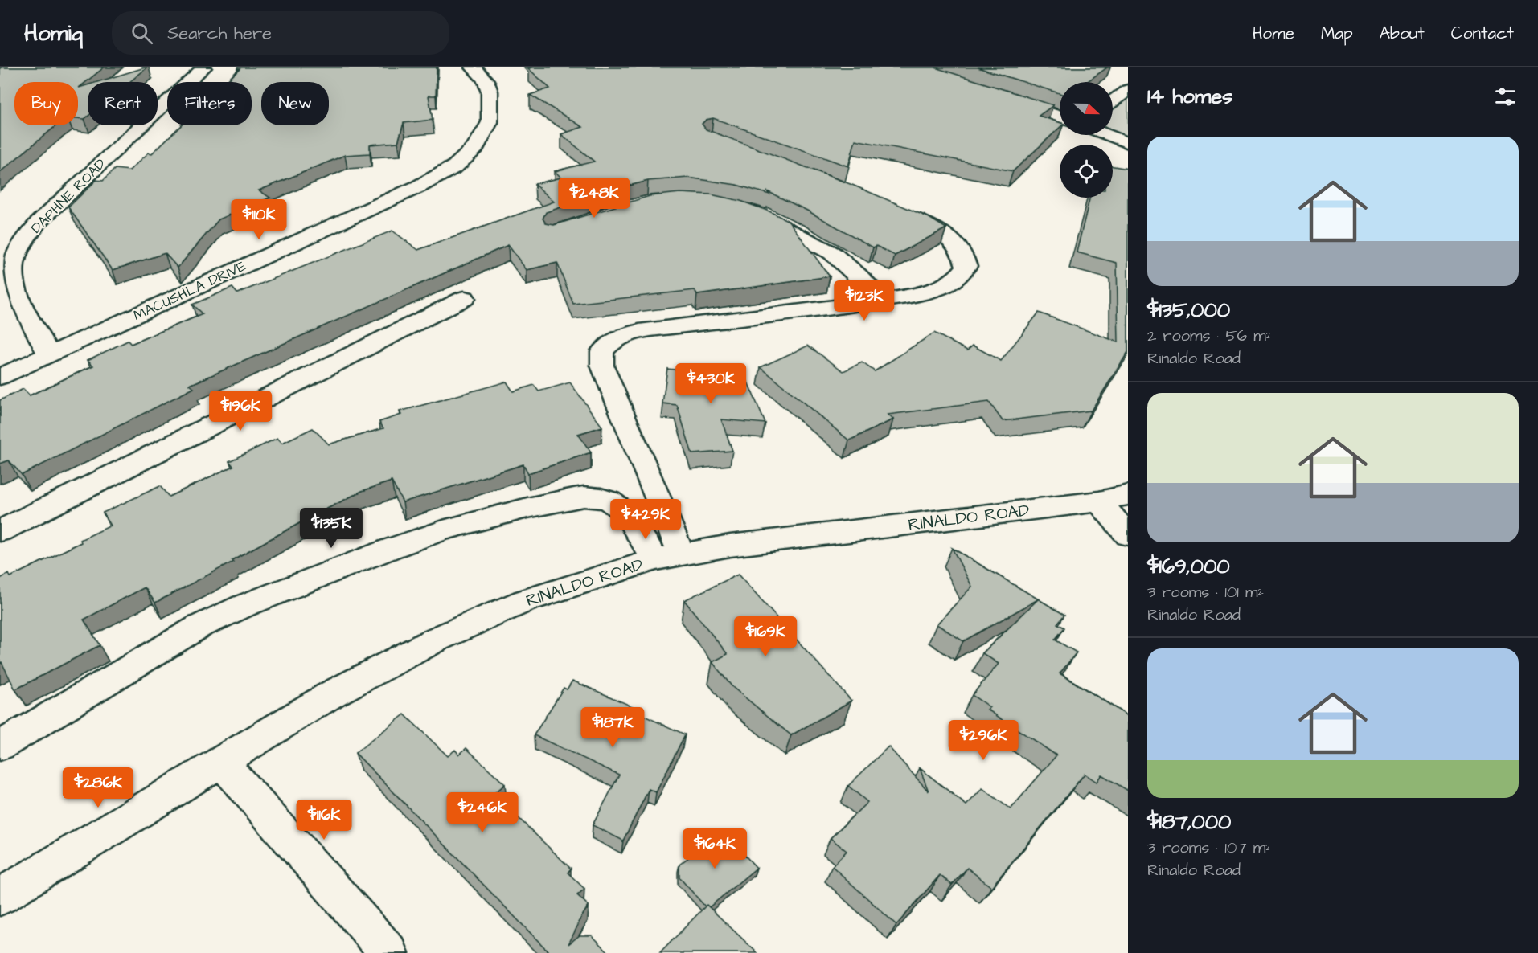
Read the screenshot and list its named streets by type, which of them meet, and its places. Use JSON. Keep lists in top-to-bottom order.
{
  "streets": {
    "street": ["DAPHNE ROAD", "MACUSHLA DRIVE", "RINALDO ROAD"]
  },
  "crossings": [
    ["DAPHNE ROAD", "MACUSHLA DRIVE"]
  ],
  "north": "right",
  "page": {
    "header": "Homiq",
    "search": "Search here",
    "nav": [
      "Home",
      "Map",
      "About",
      "Contact"
    ],
    "heading": "14 homes",
    "chip": [
      "Buy",
      "Rent",
      "Filters",
      "New"
    ],
    "list": [
      {
        "name": "$135,000",
        "note": "2 rooms · 56 m² · Rinaldo Road"
      },
      {
        "name": "$169,000",
        "note": "3 rooms · 101 m² · Rinaldo Road"
      },
      {
        "name": "$187,000",
        "note": "3 rooms · 107 m² · Rinaldo Road"
      }
    ],
    "price": [
      "$248K",
      "$110K",
      "$123K",
      "$430K",
      "$196K",
      "$429K",
      "$135K",
      "$169K",
      "$187K",
      "$296K",
      "$286K",
      "$246K",
      "$116K",
      "$164K"
    ]
  }
}
